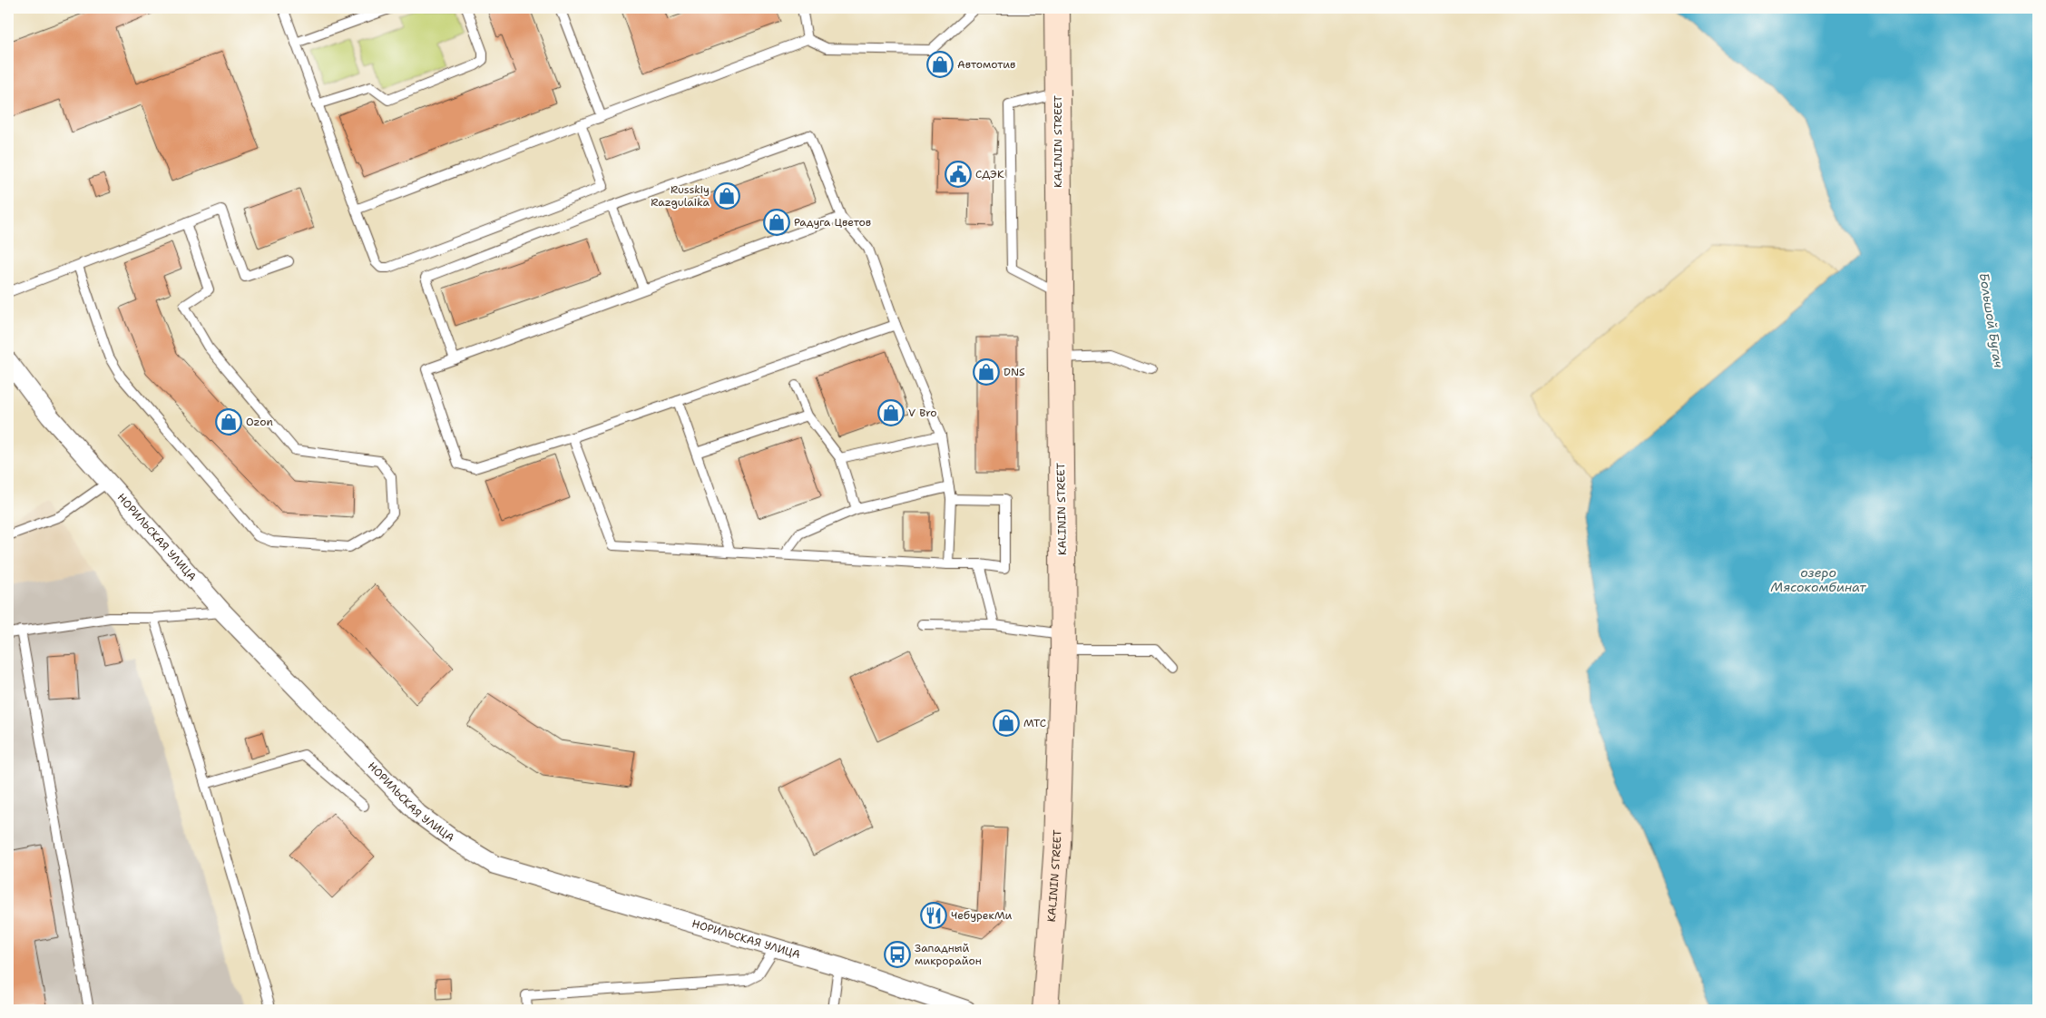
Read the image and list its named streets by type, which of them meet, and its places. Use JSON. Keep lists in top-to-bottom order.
{
  "streets": {
    "main road": ["KALININ STREET"],
    "street": ["НОРИЛЬСКАЯ УЛИЦА"]
  },
  "water": ["Большой Бугач", "озеро Мясокомбинат"],
  "places": {
    "shop": [
      "Автомотив",
      "Russkiy Razgulaika",
      "Радуга Цветов",
      "DNS",
      "V Bro",
      "Ozon",
      "МТС"
    ],
    "public building": ["СДЭК"],
    "restaurant": ["ЧебурекМи"],
    "bus stop": ["Западный микрорайон"]
  }
}
